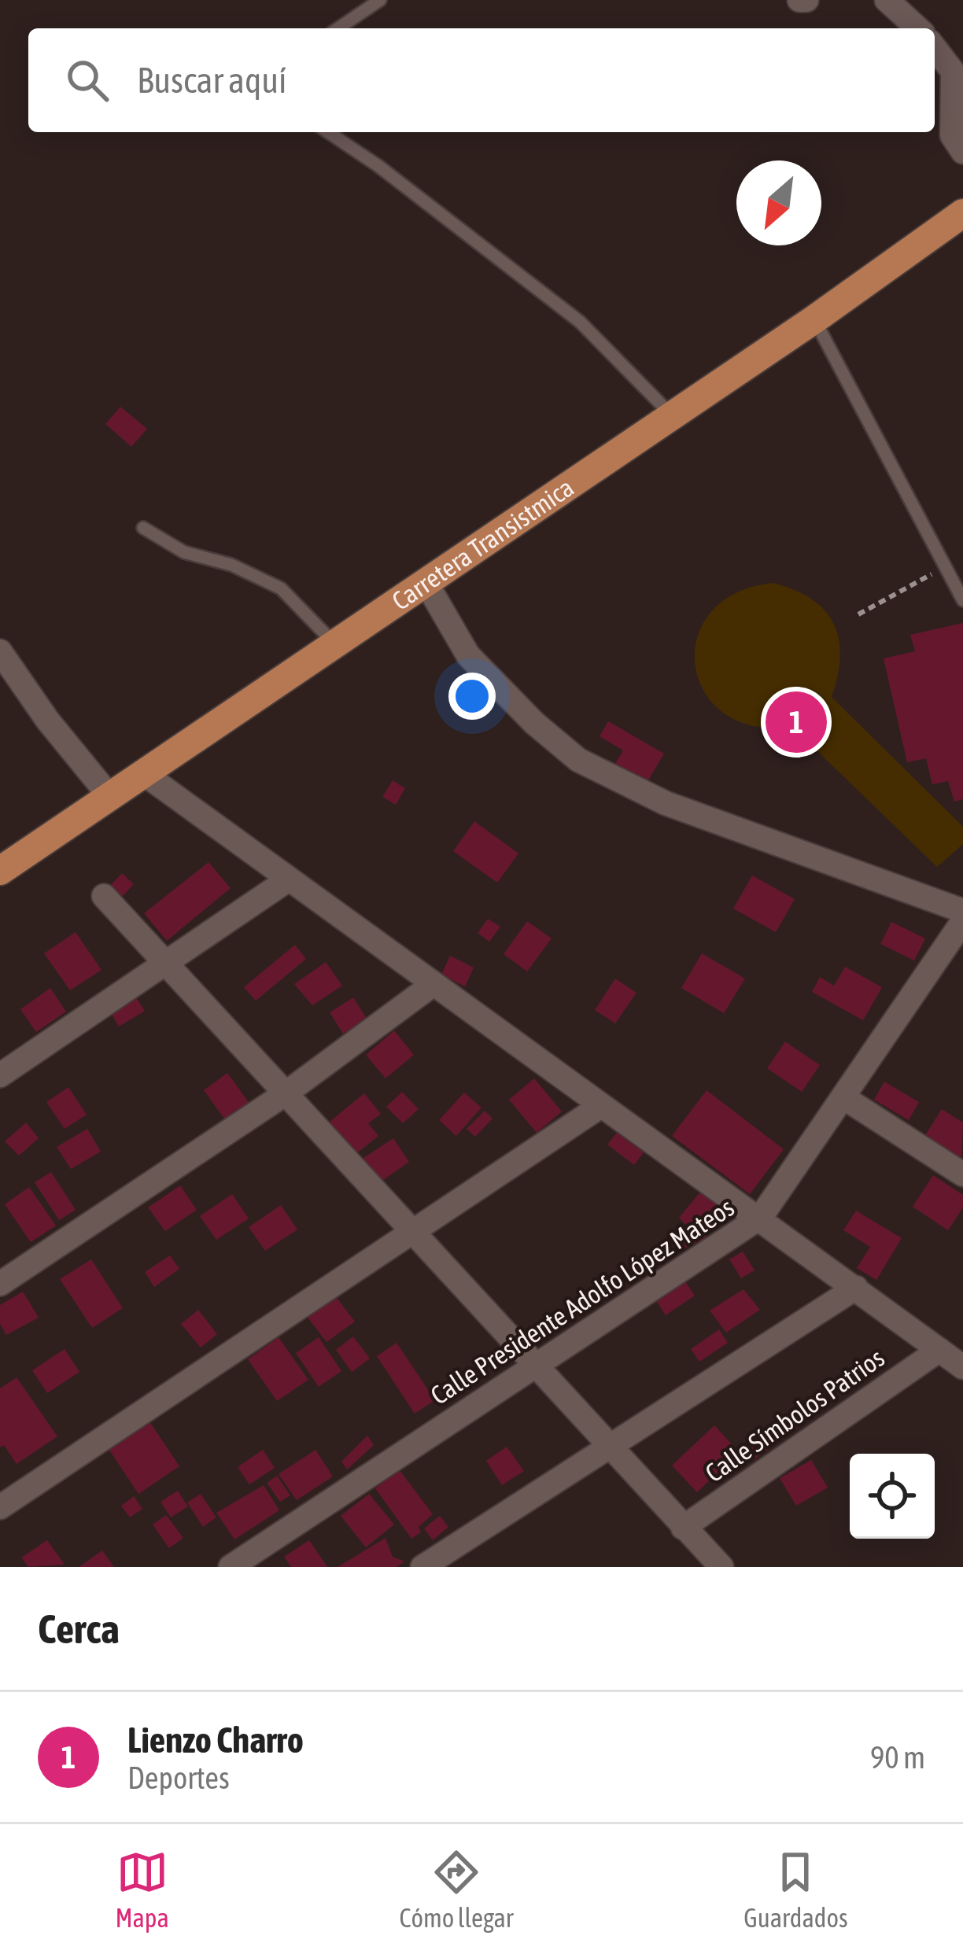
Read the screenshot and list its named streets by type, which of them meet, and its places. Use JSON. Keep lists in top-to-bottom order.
{
  "streets": {
    "main road": ["Carretera Transistmica"],
    "street": ["Calle Presidente Adolfo López Mateos", "Calle Símbolos Patrios"]
  },
  "north": "bottom left",
  "page": {
    "search": "Buscar aquí",
    "pins": "1",
    "heading": "Cerca",
    "list": [
      {
        "mark": "1",
        "name": "Lienzo Charro",
        "note": "Deportes",
        "value": "90 m"
      }
    ],
    "nav": ["Mapa", "Cómo llegar", "Guardados"]
  }
}
